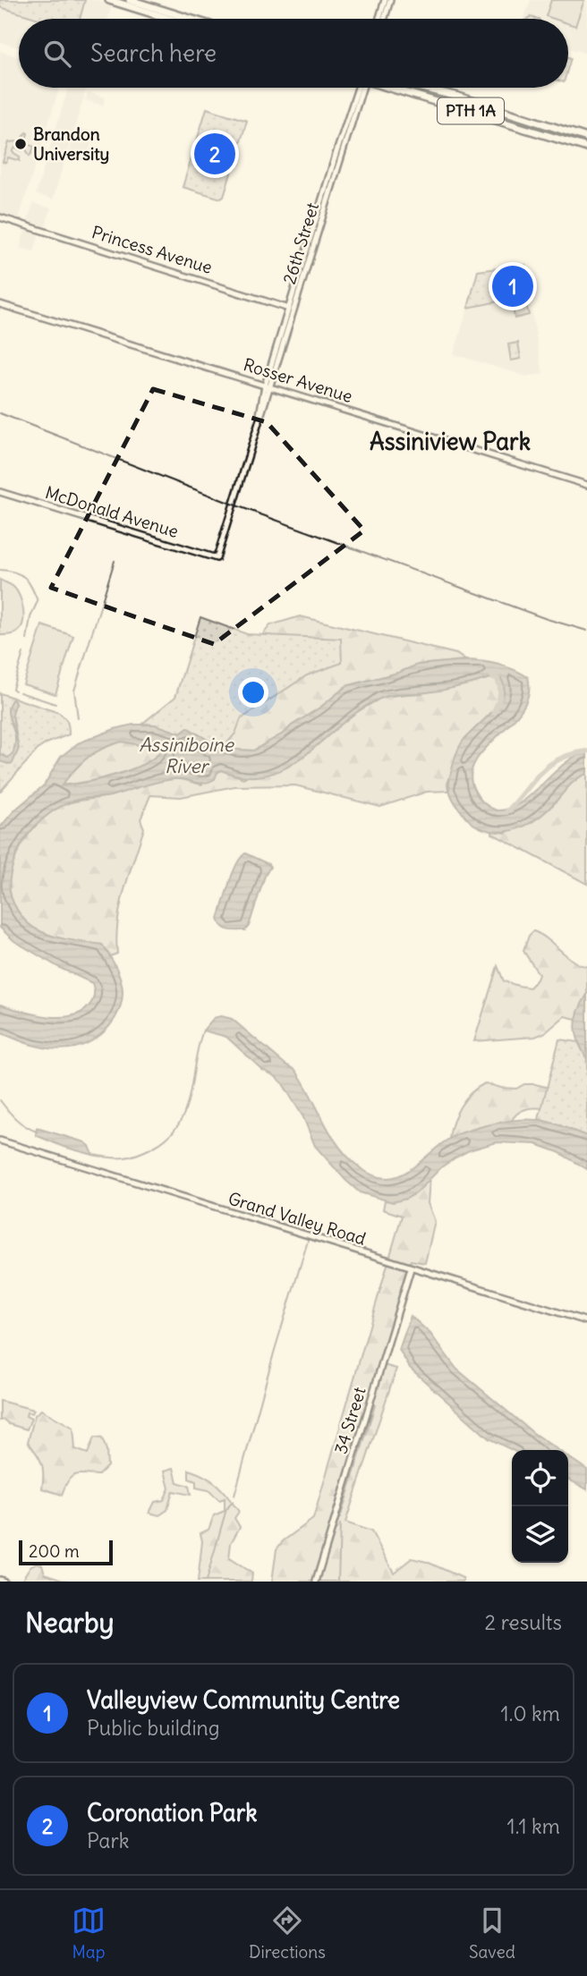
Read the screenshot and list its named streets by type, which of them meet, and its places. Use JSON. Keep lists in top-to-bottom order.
{
  "streets": {
    "main road": ["PTH 1A"],
    "street": [
      "26th Street",
      "Princess Avenue",
      "Rosser Avenue",
      "McDonald Avenue",
      "Grand Valley Road",
      "34 Street"
    ]
  },
  "crossings": [
    ["26th Street", "Princess Avenue"],
    ["26th Street", "Rosser Avenue"],
    ["26th Street", "McDonald Avenue"],
    ["Grand Valley Road", "34 Street"]
  ],
  "districts": ["Assiniview Park"],
  "water": ["Assiniboine River"],
  "places": ["Brandon University"],
  "scale_bar": "200 m",
  "page": {
    "search": "Search here",
    "pins": ["2", "1"],
    "scale": "200 m",
    "heading": ["Nearby", "2 results"],
    "list": [
      {
        "mark": "1",
        "name": "Valleyview Community Centre",
        "note": "Public building",
        "value": "1.0 km"
      },
      {
        "mark": "2",
        "name": "Coronation Park",
        "note": "Park",
        "value": "1.1 km"
      }
    ],
    "nav": ["Map", "Directions", "Saved"]
  }
}
